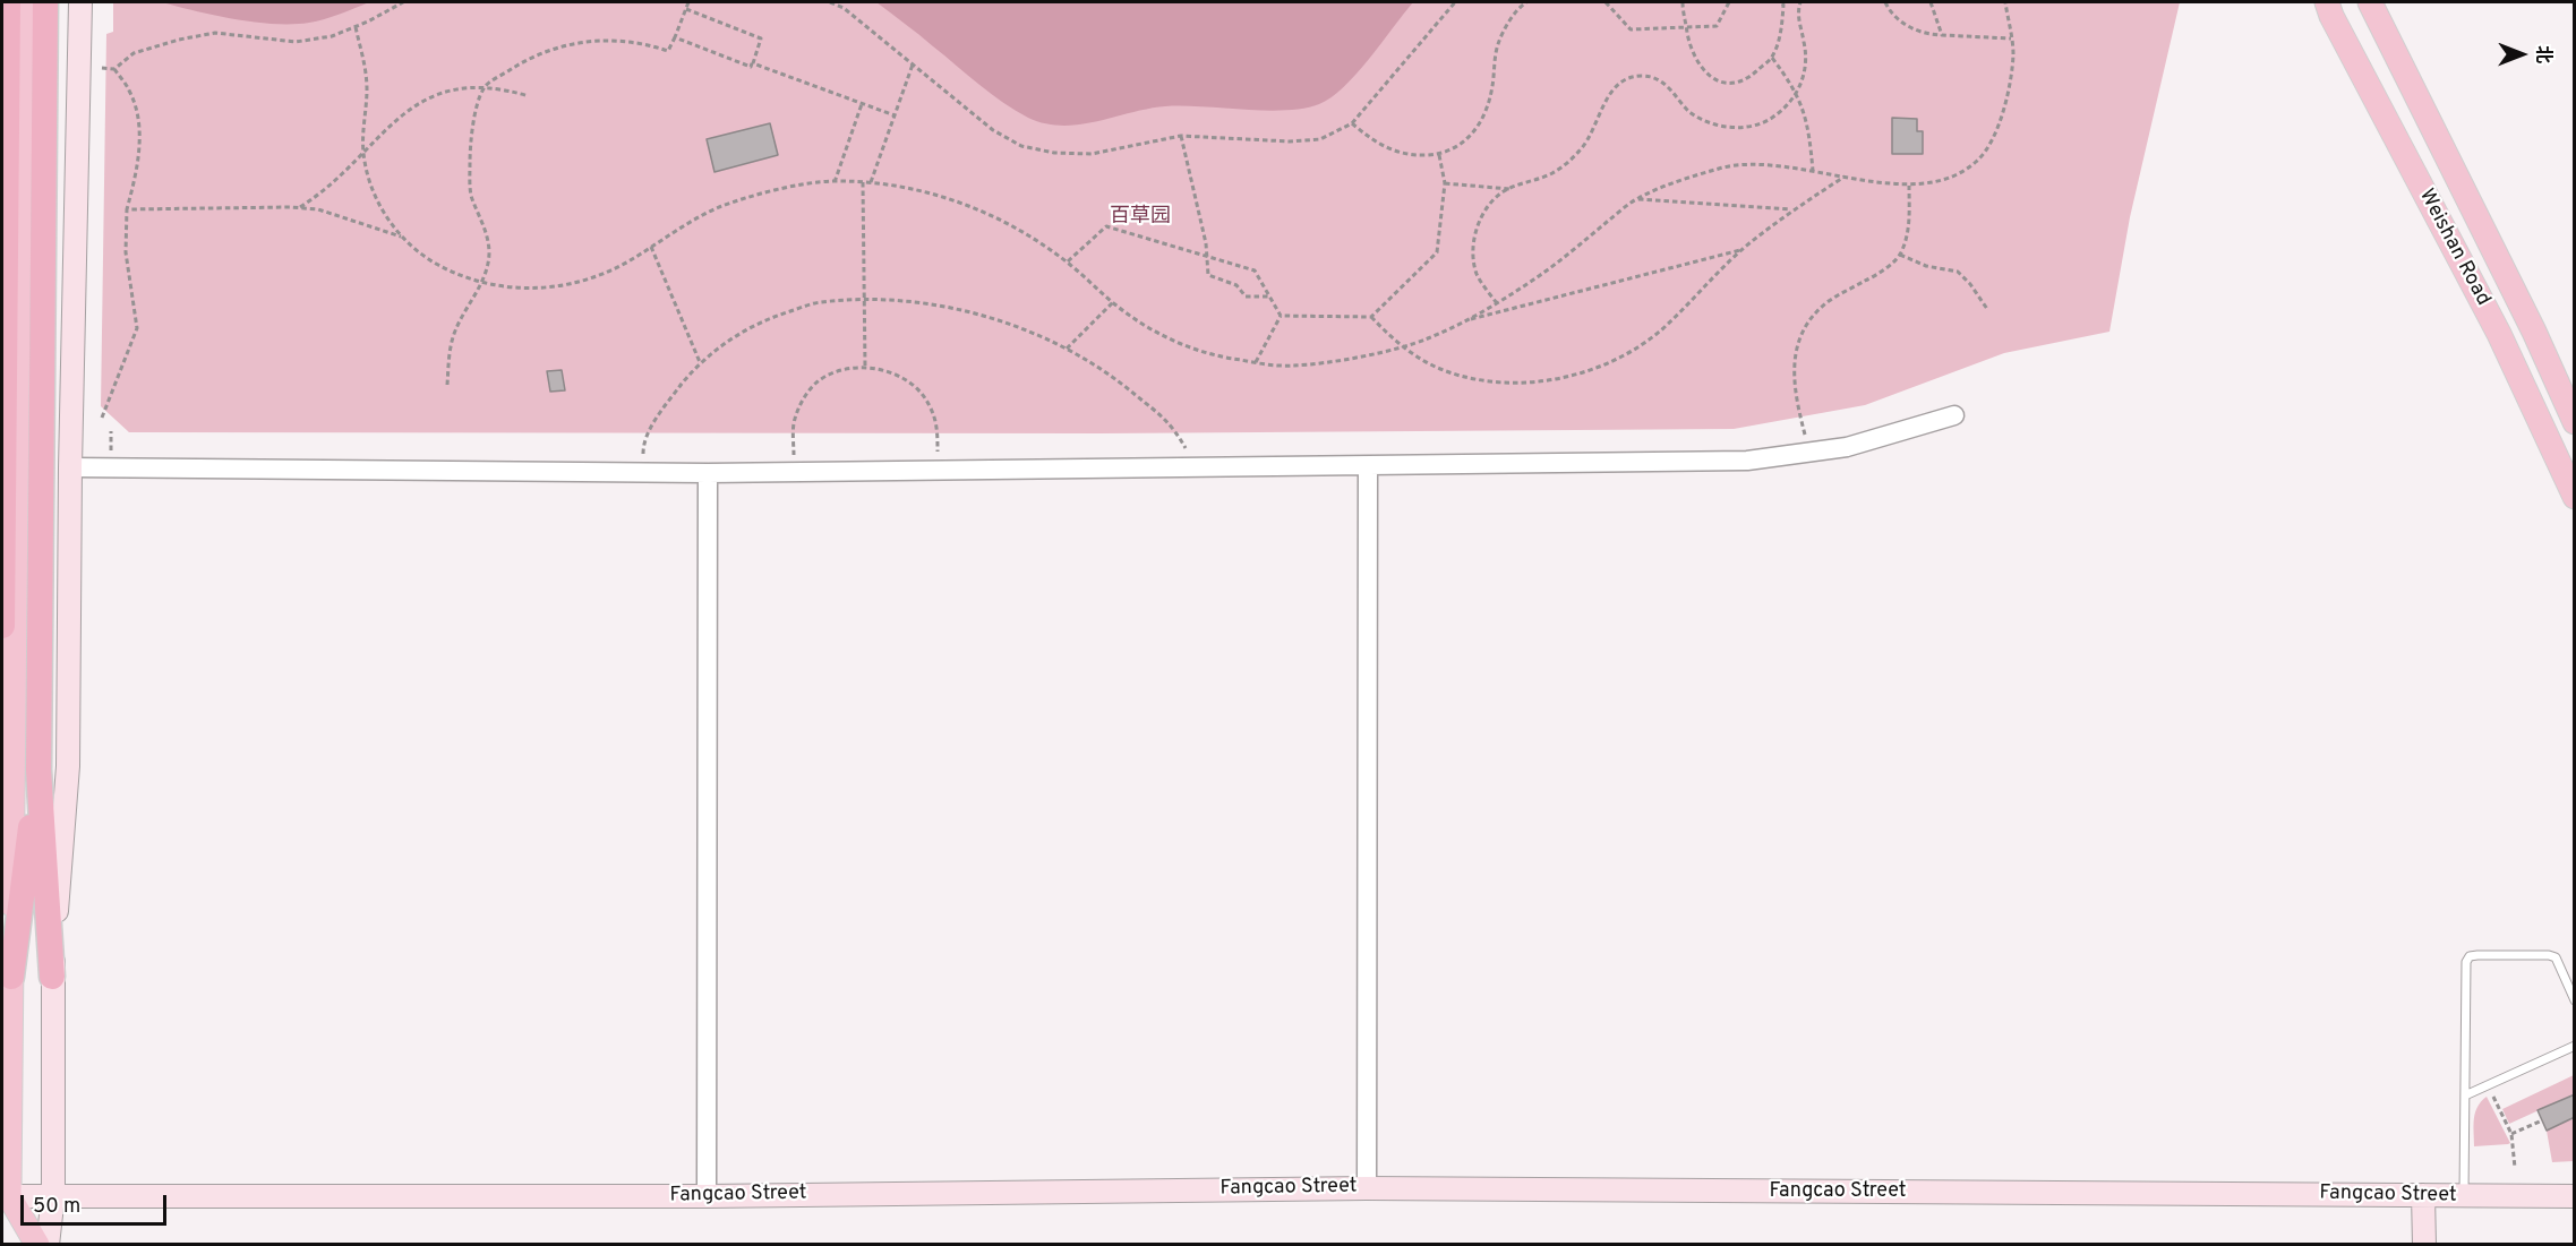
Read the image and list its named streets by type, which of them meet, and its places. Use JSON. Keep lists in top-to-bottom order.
{
  "streets": {
    "main road": ["Weishan Road", "Fangcao Street"]
  },
  "parks": ["百草园"],
  "scale_bar": "50 m",
  "north": "right"
}
